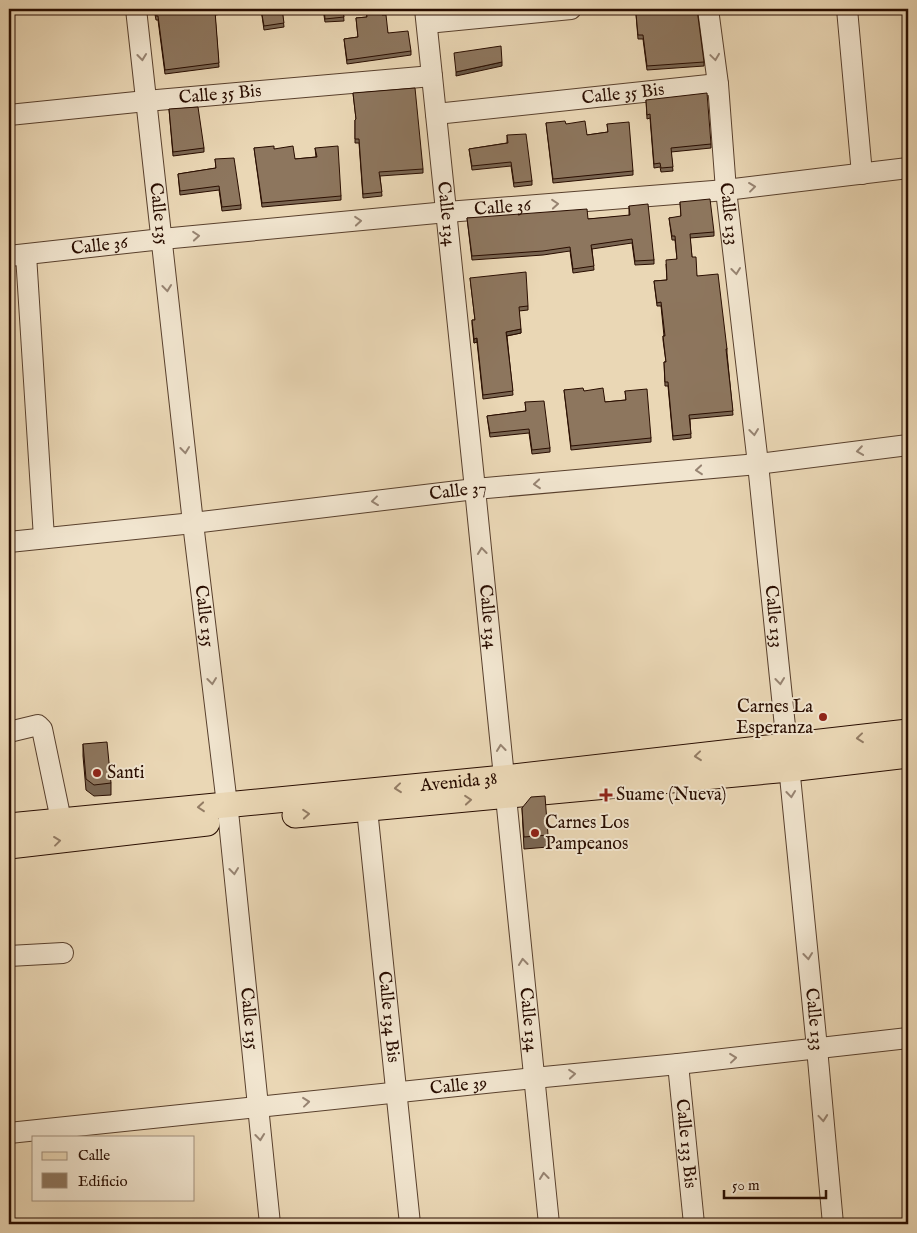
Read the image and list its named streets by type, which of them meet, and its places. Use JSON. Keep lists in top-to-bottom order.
{
  "streets": {
    "main road": ["Avenida 38"],
    "street": [
      "Calle 35 Bis",
      "Calle 36",
      "Calle 135",
      "Calle 134",
      "Calle 133",
      "Calle 37",
      "Calle 134 Bis",
      "Calle 39",
      "Calle 133 Bis"
    ]
  },
  "crossings": [
    ["Calle 35 Bis", "Calle 135"],
    ["Calle 35 Bis", "Calle 134"],
    ["Calle 35 Bis", "Calle 133"],
    ["Calle 36", "Calle 135"],
    ["Calle 36", "Calle 134"],
    ["Calle 36", "Calle 133"],
    ["Calle 135", "Calle 37"],
    ["Calle 135", "Avenida 38"],
    ["Calle 135", "Calle 39"],
    ["Calle 134", "Calle 37"],
    ["Calle 134", "Avenida 38"],
    ["Calle 134", "Calle 39"],
    ["Calle 133", "Calle 37"],
    ["Calle 133", "Avenida 38"],
    ["Calle 133", "Calle 39"],
    ["Avenida 38", "Calle 134 Bis"],
    ["Calle 134 Bis", "Calle 39"],
    ["Calle 39", "Calle 133 Bis"]
  ],
  "one_way": [
    "Calle 36",
    "Calle 135",
    "Calle 134",
    "Calle 133",
    "Calle 37",
    "Calle 39"
  ],
  "places": {
    "other": ["Carnes La Esperanza", "Santi", "Carnes Los Pampeanos"],
    "health": ["Suame (Nueva)"]
  },
  "legend": ["Calle", "Edificio"],
  "scale_bar": "50 m"
}
